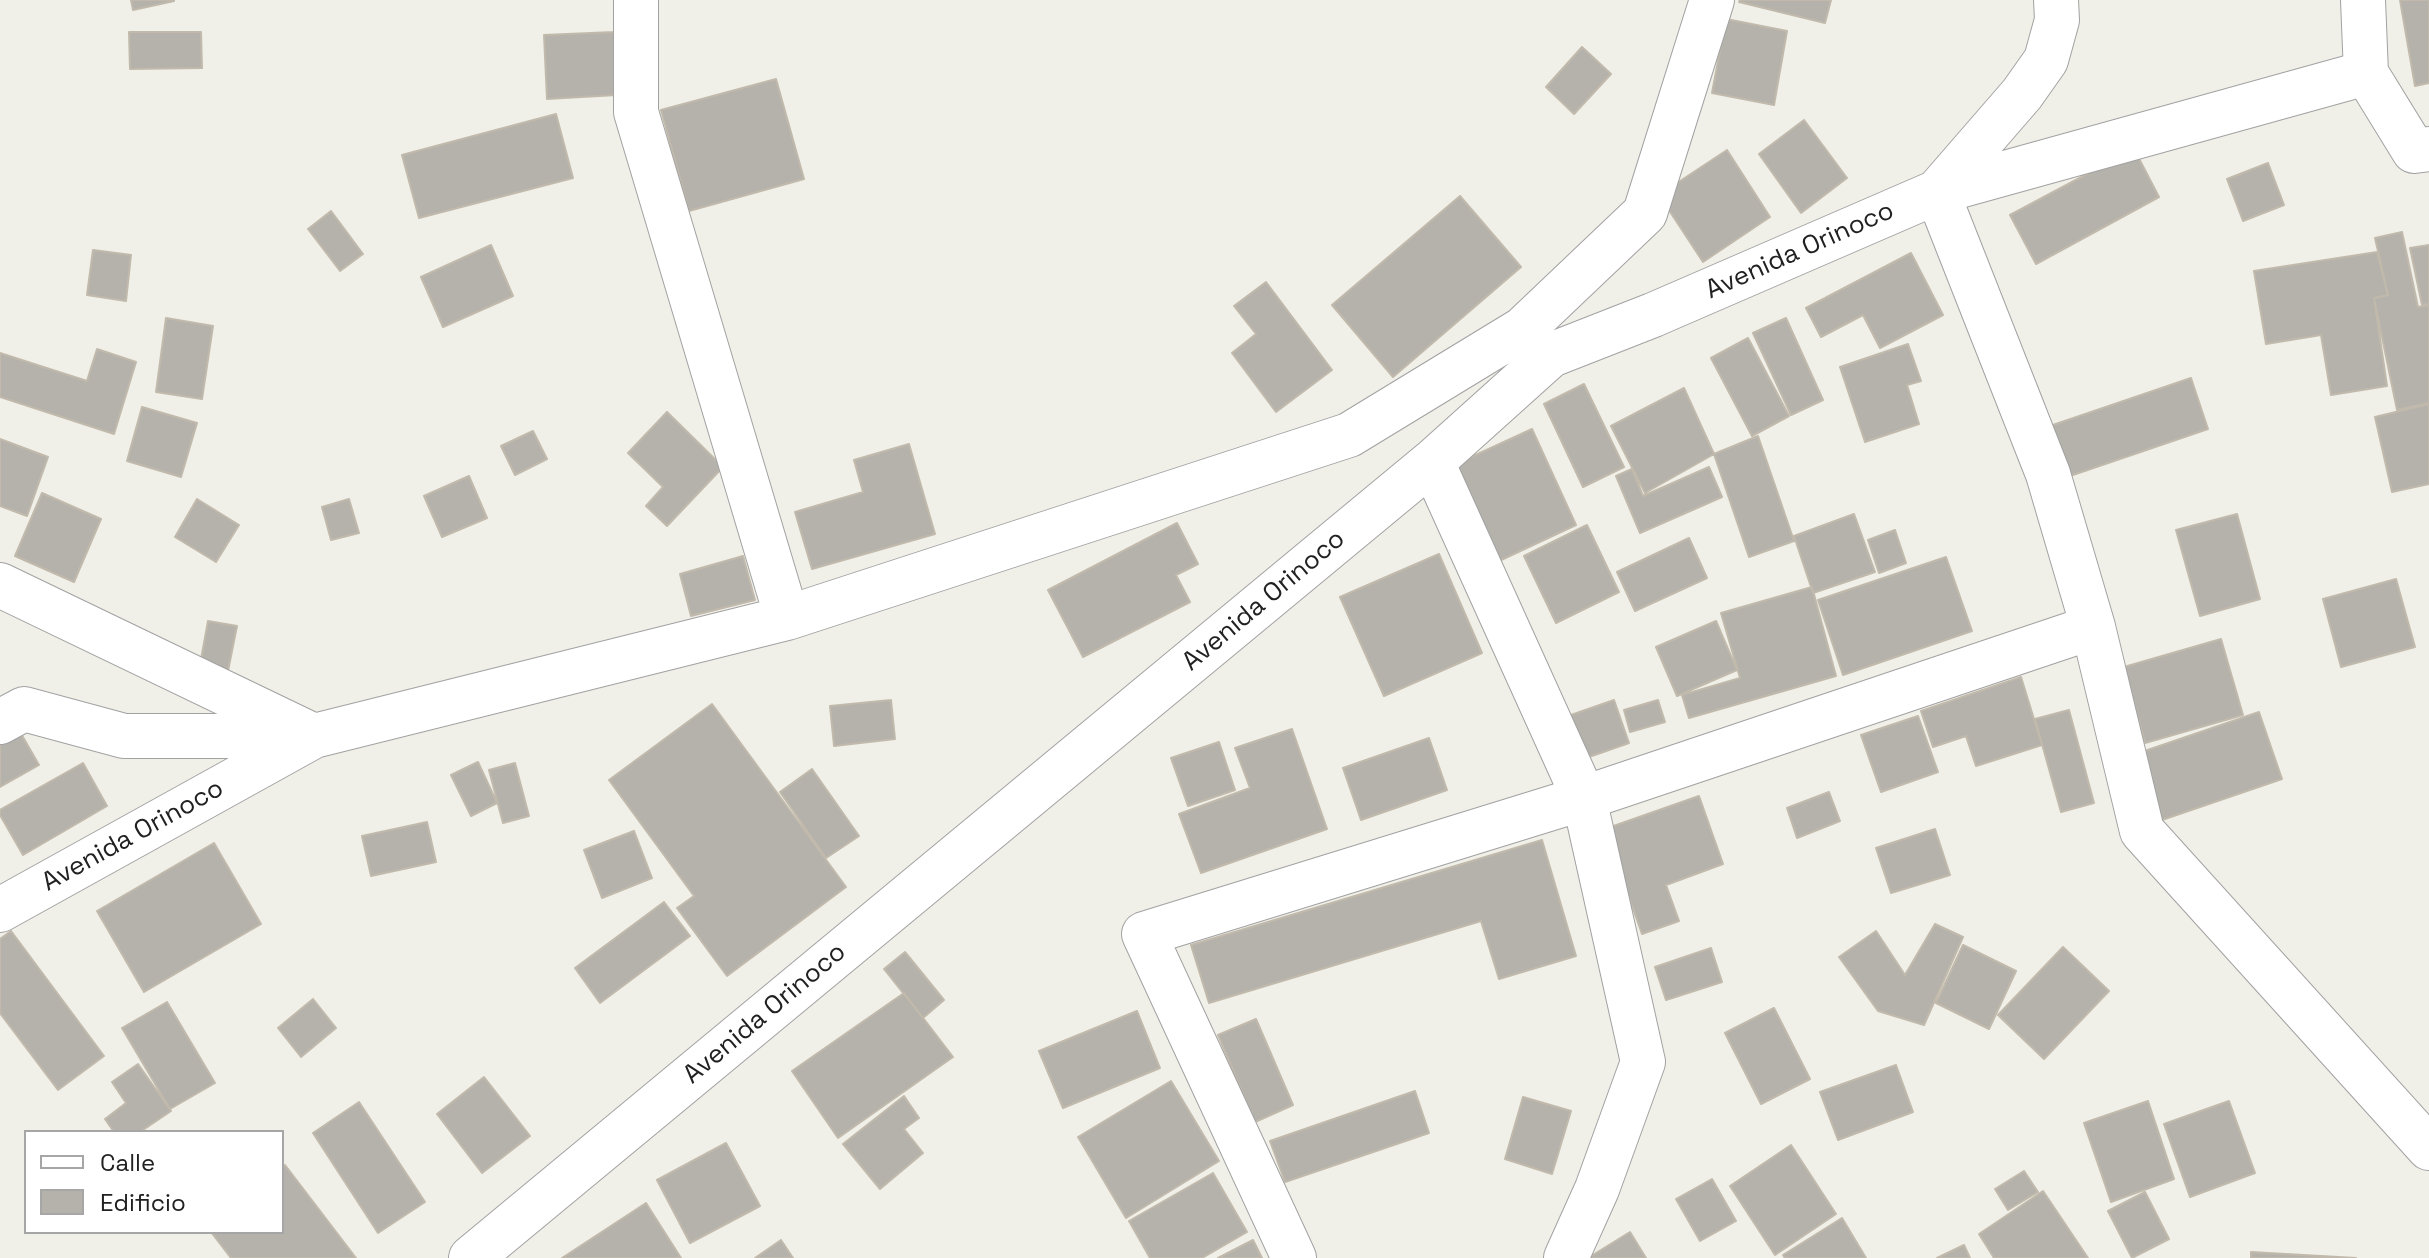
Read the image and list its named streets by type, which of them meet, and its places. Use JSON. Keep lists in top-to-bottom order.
{
  "streets": {
    "street": ["Avenida Orinoco"]
  },
  "legend": ["Calle", "Edificio"]
}
